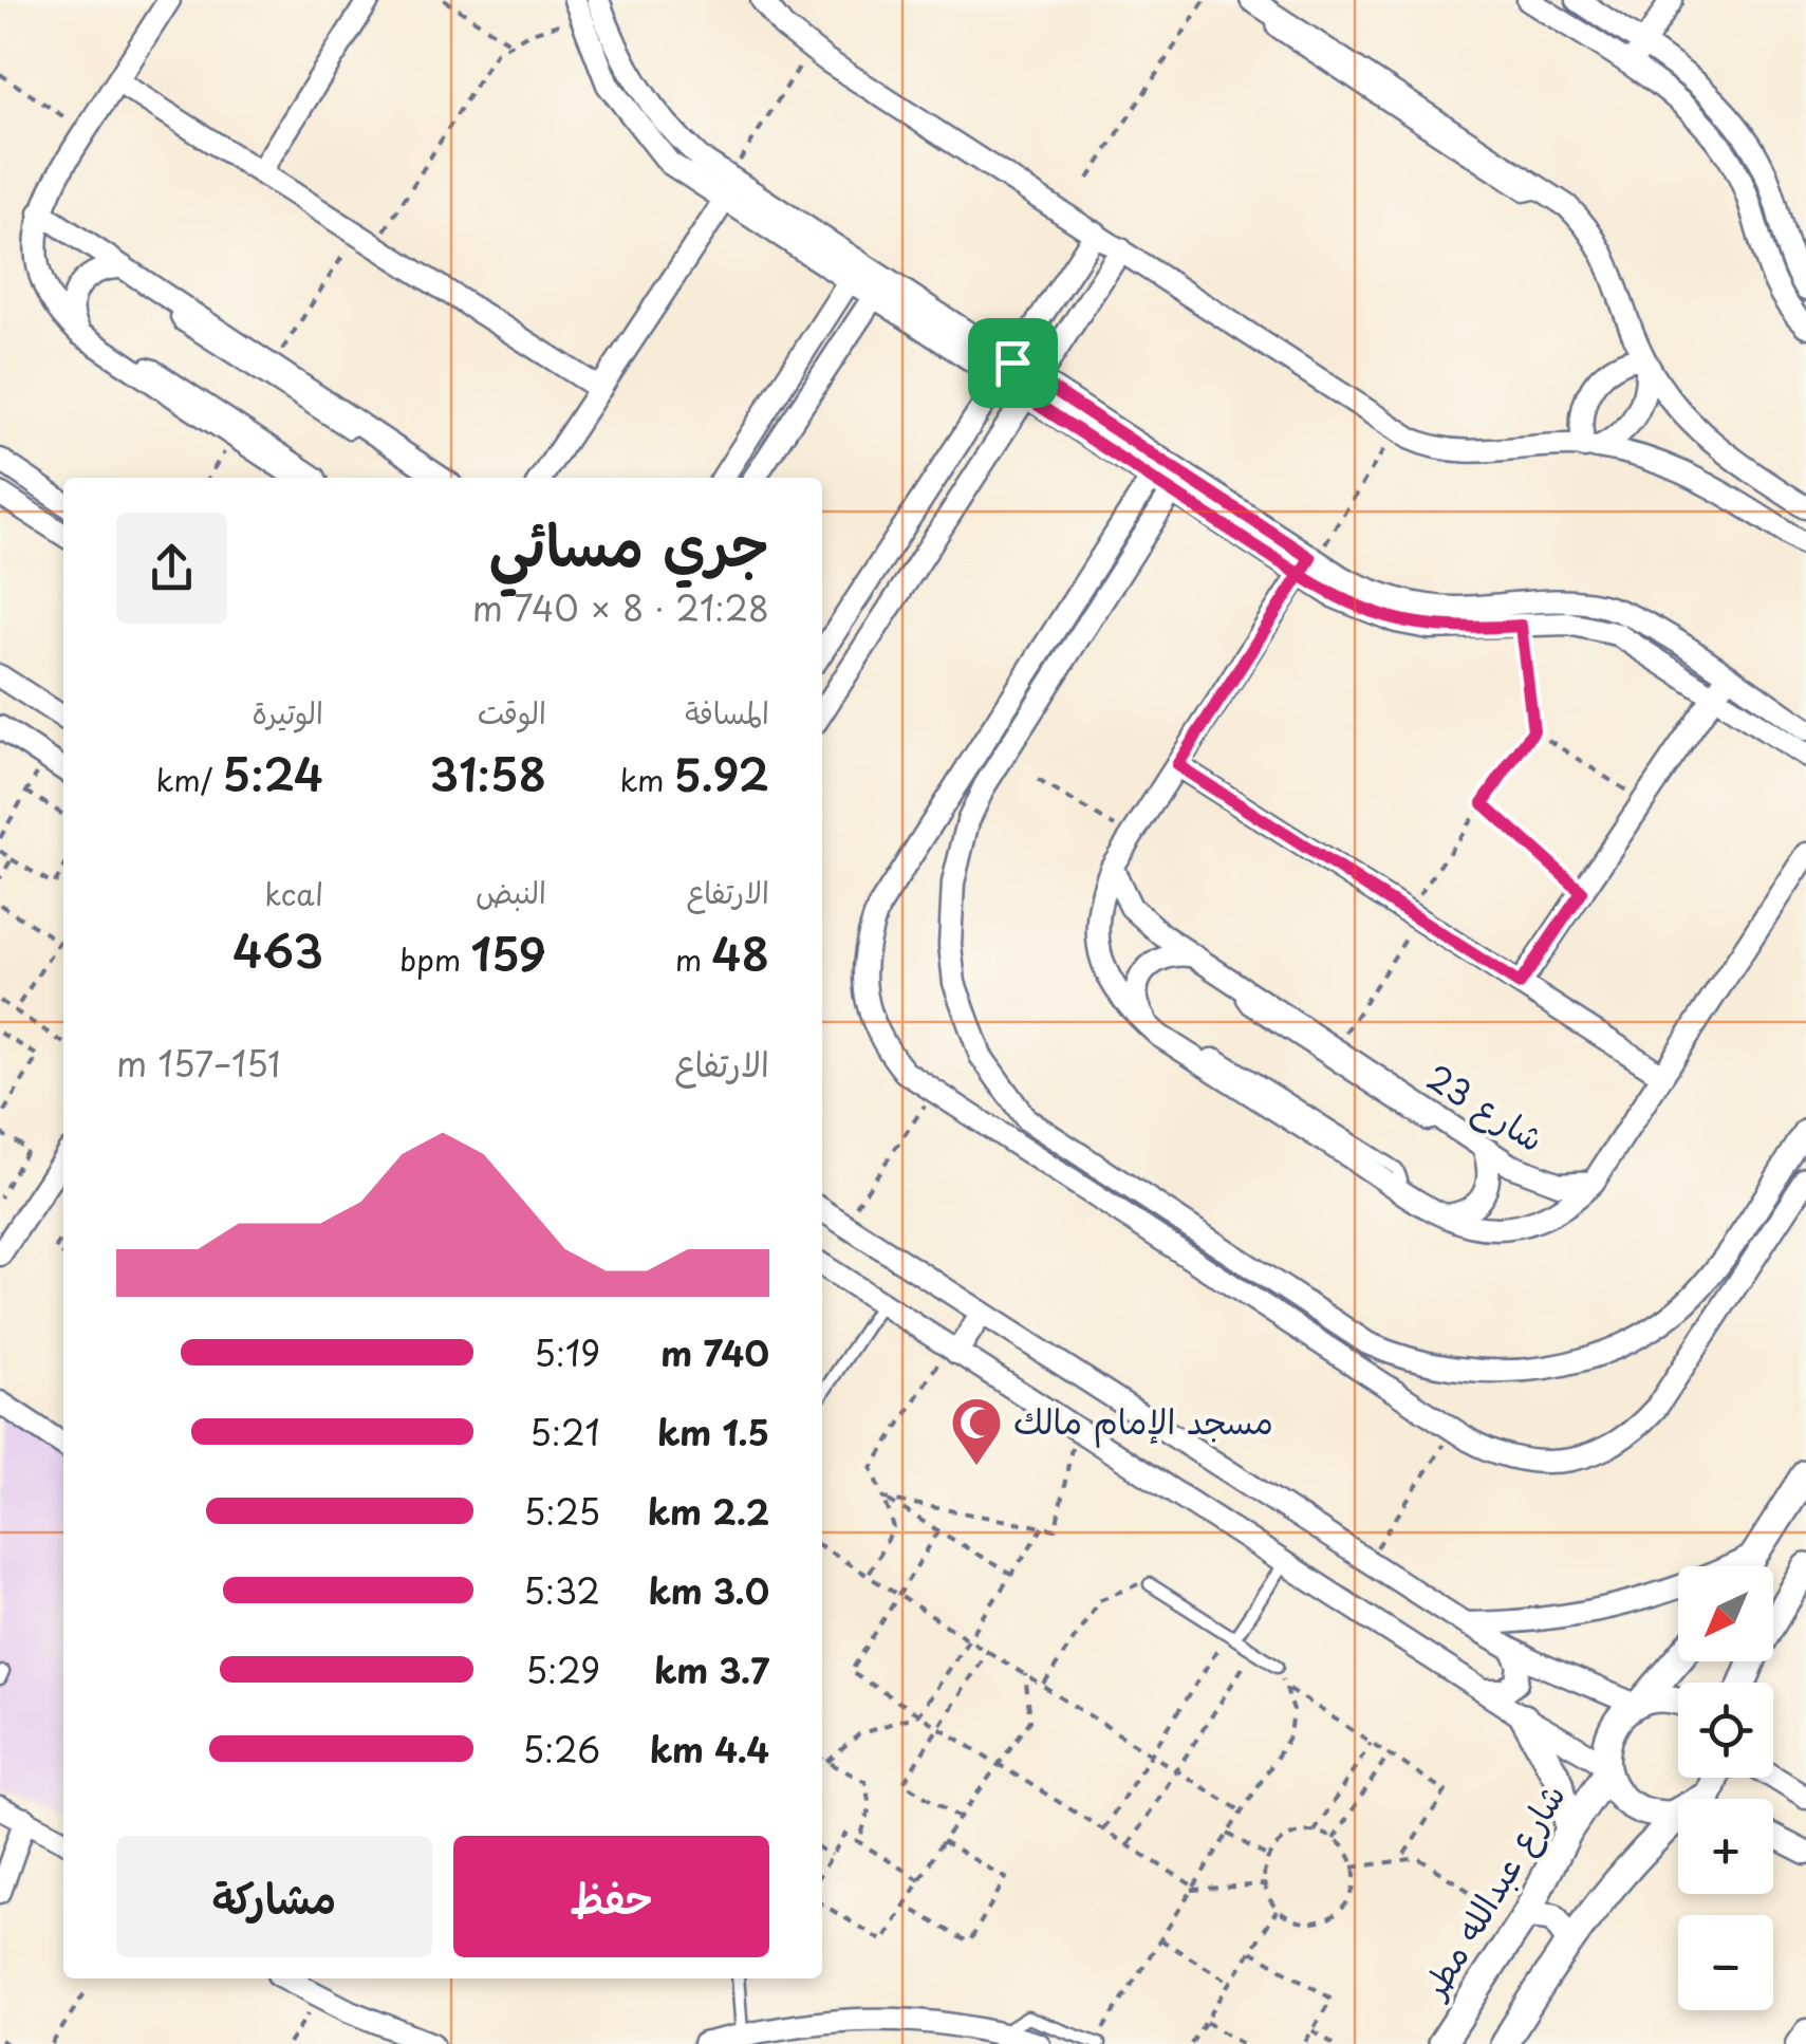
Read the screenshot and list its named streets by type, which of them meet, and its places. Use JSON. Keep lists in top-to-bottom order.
{
  "streets": {
    "street": ["شارع 23", "شارع عبدالله مطر"]
  },
  "places": {
    "mosque": ["مسجد الإمام مالك"]
  },
  "north": "bottom left",
  "page": {
    "heading": ["جري مسائي", "21:28 · 8 × 740 m"],
    "stats": [
      ["المسافة", "5.92 km"],
      ["الوقت", "31:58"],
      ["الوتيرة", "5:24 /km"],
      ["الارتفاع", "48 m"],
      ["النبض", "159 bpm"],
      ["kcal", "463"]
    ],
    "chart": ["الارتفاع", "151–157 m"],
    "list": [
      {
        "name": "740 m",
        "note": "5:19"
      },
      {
        "name": "1.5 km",
        "note": "5:21"
      },
      {
        "name": "2.2 km",
        "note": "5:25"
      },
      {
        "name": "3.0 km",
        "note": "5:32"
      },
      {
        "name": "3.7 km",
        "note": "5:29"
      },
      {
        "name": "4.4 km",
        "note": "5:26"
      }
    ],
    "map_buttons": ["+", "−"],
    "buttons": ["حفظ", "مشاركة"]
  }
}
